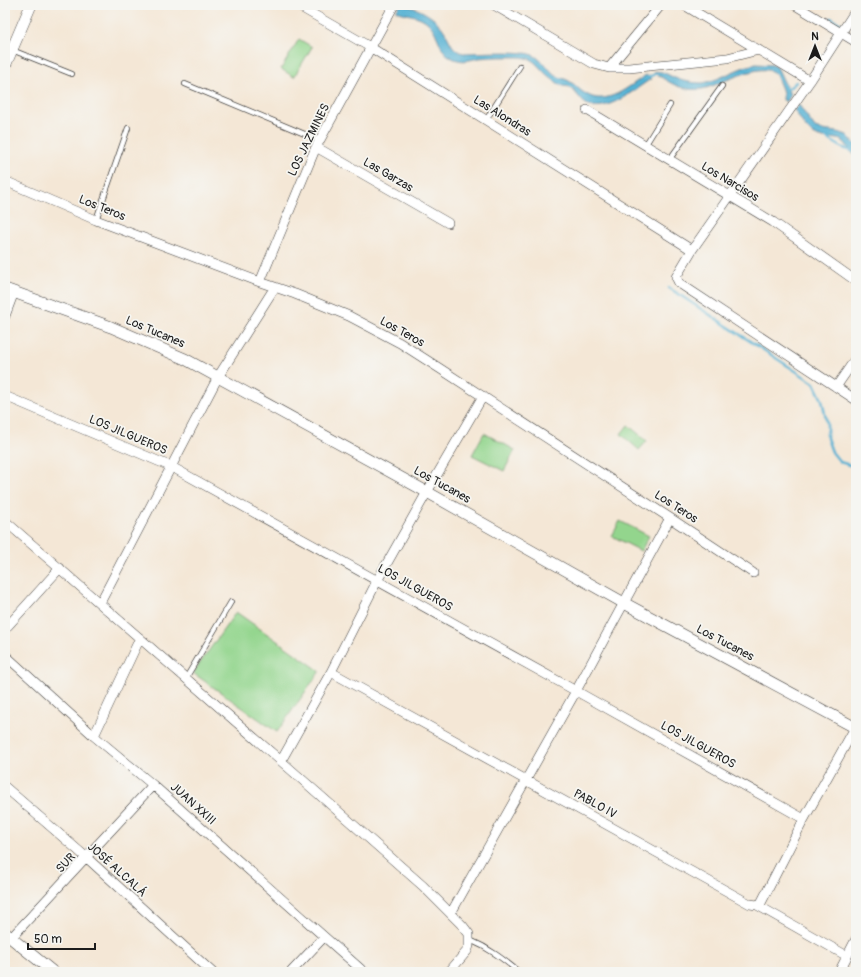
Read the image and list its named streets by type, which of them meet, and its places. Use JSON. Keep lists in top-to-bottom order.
{
  "streets": {
    "street": [
      "Las Alondras",
      "LOS JAZMINES",
      "Las Garzas",
      "Los Narcisos",
      "Los Teros",
      "Los Tucanes",
      "LOS JILGUEROS",
      "JUAN XXIII",
      "PABLO IV",
      "SUR",
      "JOSÉ ALCALÁ"
    ]
  },
  "crossings": [
    ["Las Alondras", "LOS JAZMINES"],
    ["LOS JAZMINES", "Las Garzas"],
    ["LOS JAZMINES", "Los Teros"],
    ["JUAN XXIII", "SUR"],
    ["SUR", "JOSÉ ALCALÁ"]
  ],
  "scale_bar": "50 m",
  "north": "top"
}
